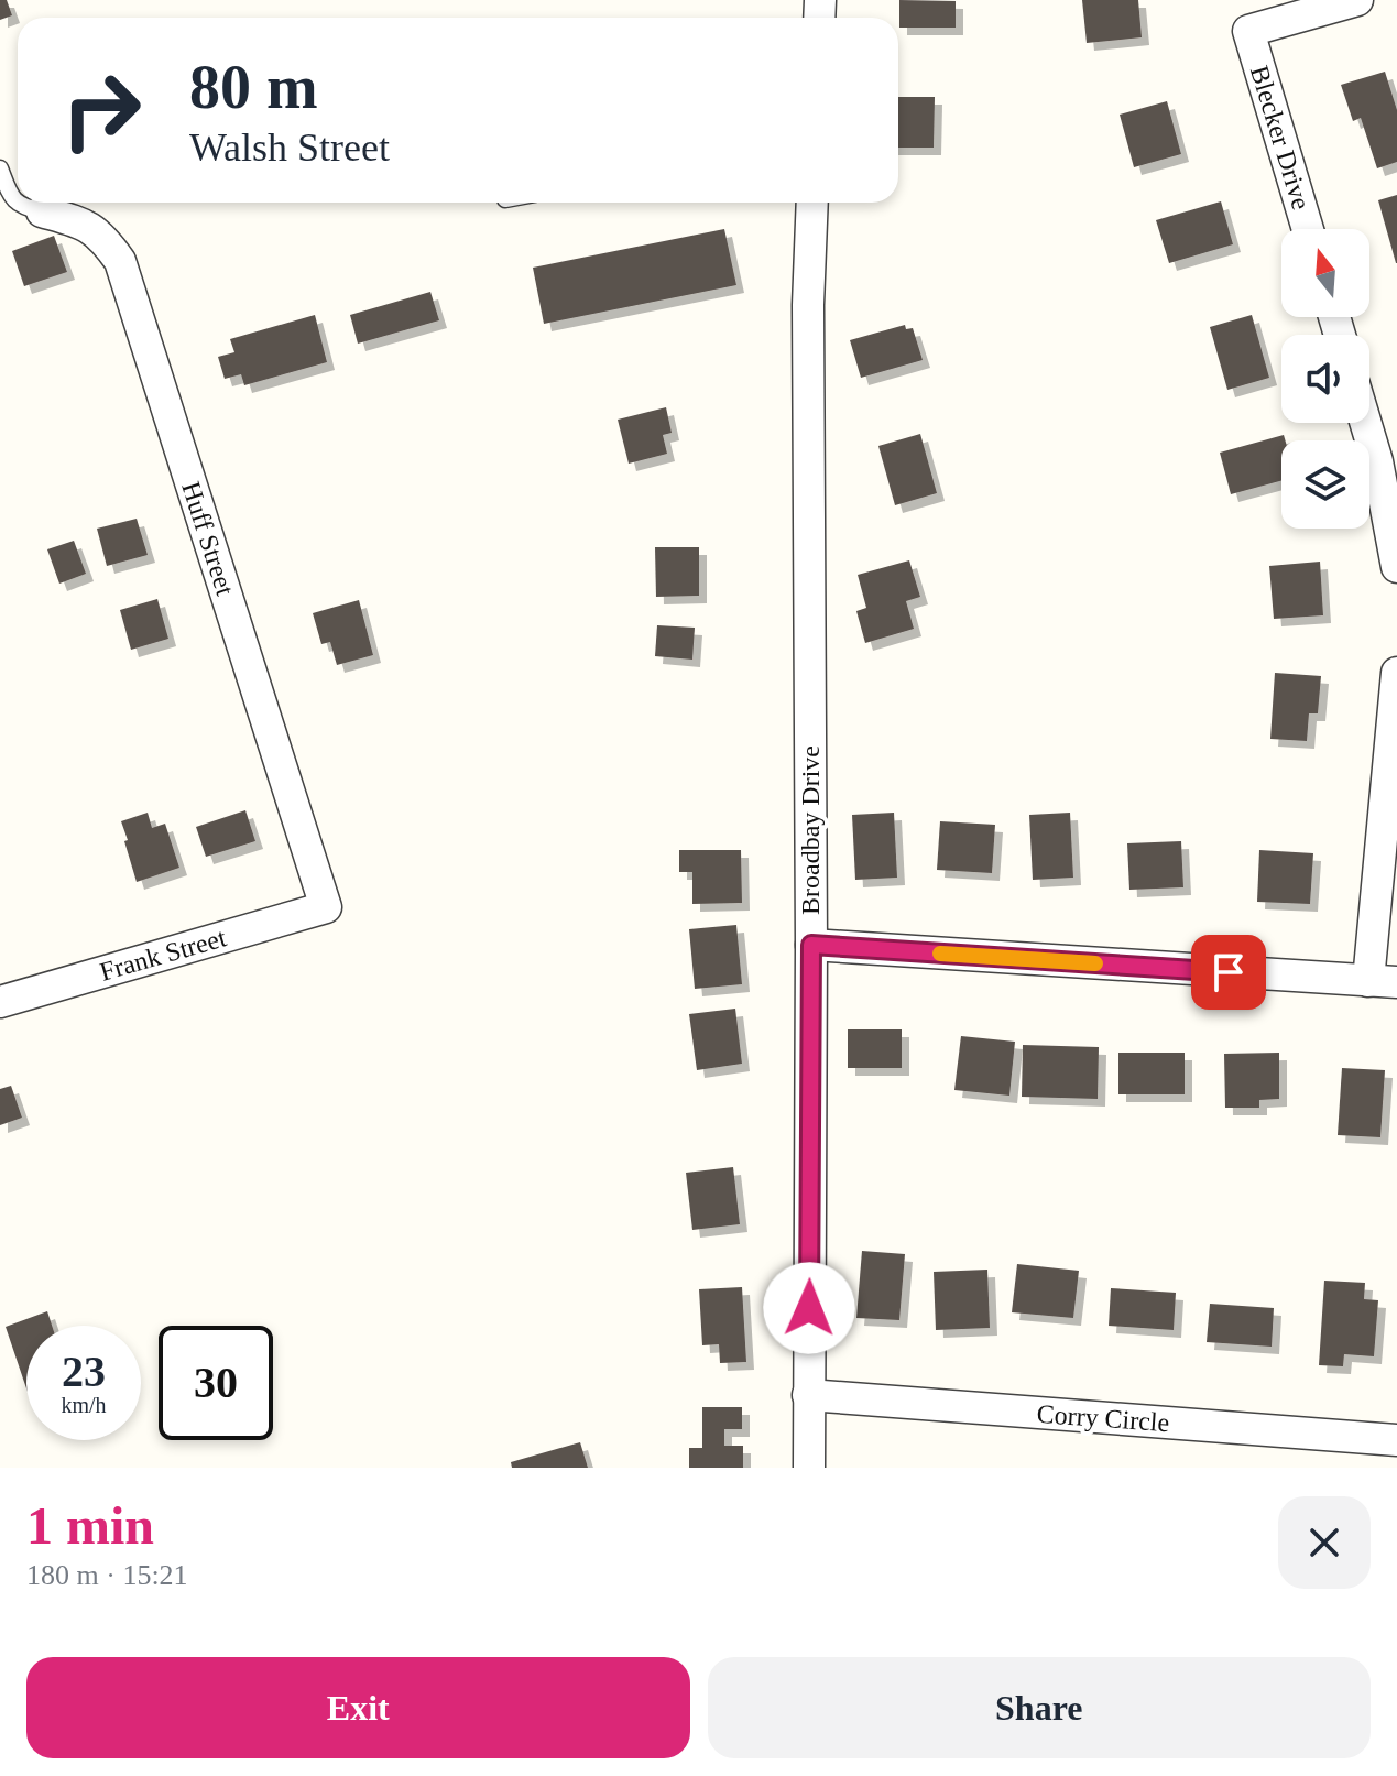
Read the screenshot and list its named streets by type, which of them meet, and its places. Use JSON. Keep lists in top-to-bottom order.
{
  "streets": {
    "street": [
      "Blecker Drive",
      "Huff Street",
      "Broadbay Drive",
      "Frank Street",
      "Corry Circle"
    ]
  },
  "crossings": [
    ["Huff Street", "Frank Street"],
    ["Broadbay Drive", "Corry Circle"]
  ],
  "north": "top",
  "page": {
    "turn": ["80 m", "Walsh Street"],
    "speed": "23 km/h",
    "limit": "30",
    "heading": ["1 min", "180 m · 15:21"],
    "buttons": ["Exit", "Share"]
  }
}
